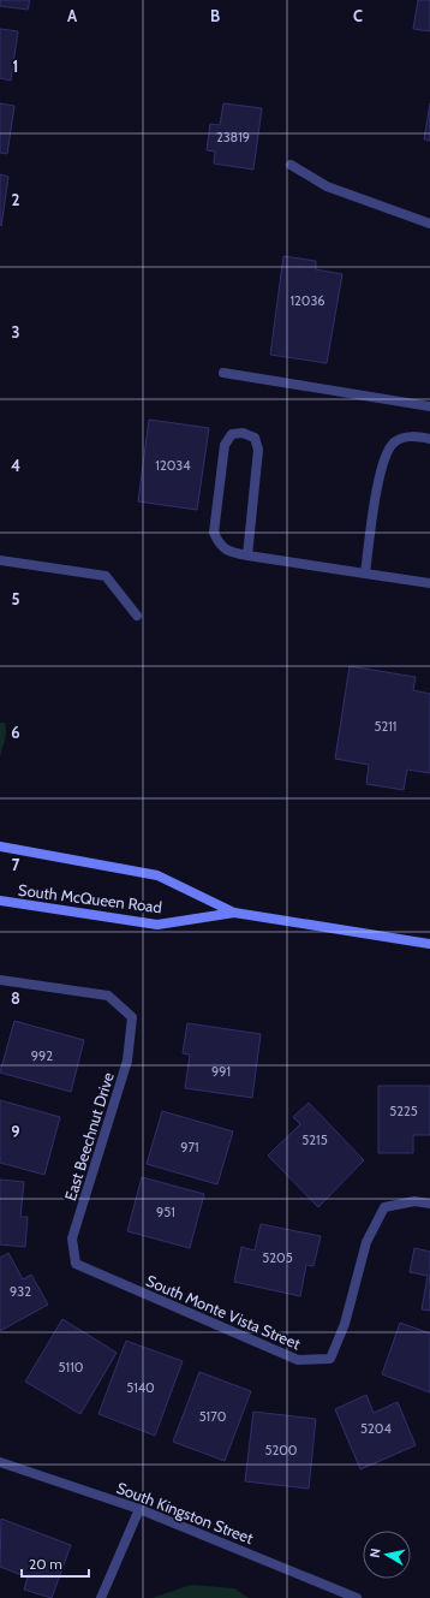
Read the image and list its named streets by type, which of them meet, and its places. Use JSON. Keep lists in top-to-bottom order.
{
  "streets": {
    "main road": ["South McQueen Road"],
    "street": ["East Beechnut Drive", "South Monte Vista Street", "South Kingston Street"]
  },
  "crossings": [
    ["East Beechnut Drive", "South Monte Vista Street"]
  ],
  "house_numbers": [
    "23819",
    "12036",
    "12034",
    "5211",
    "992",
    "991",
    "5225",
    "5215",
    "971",
    "951",
    "5205",
    "932",
    "5110",
    "5140",
    "5170",
    "5204",
    "5200"
  ],
  "scale_bar": "20 m",
  "north": "left",
  "grid": {
    "columns": ["A", "B", "C"],
    "rows": [
      "1",
      "2",
      "3",
      "4",
      "5",
      "6",
      "7",
      "8",
      "9"
    ]
  }
}
